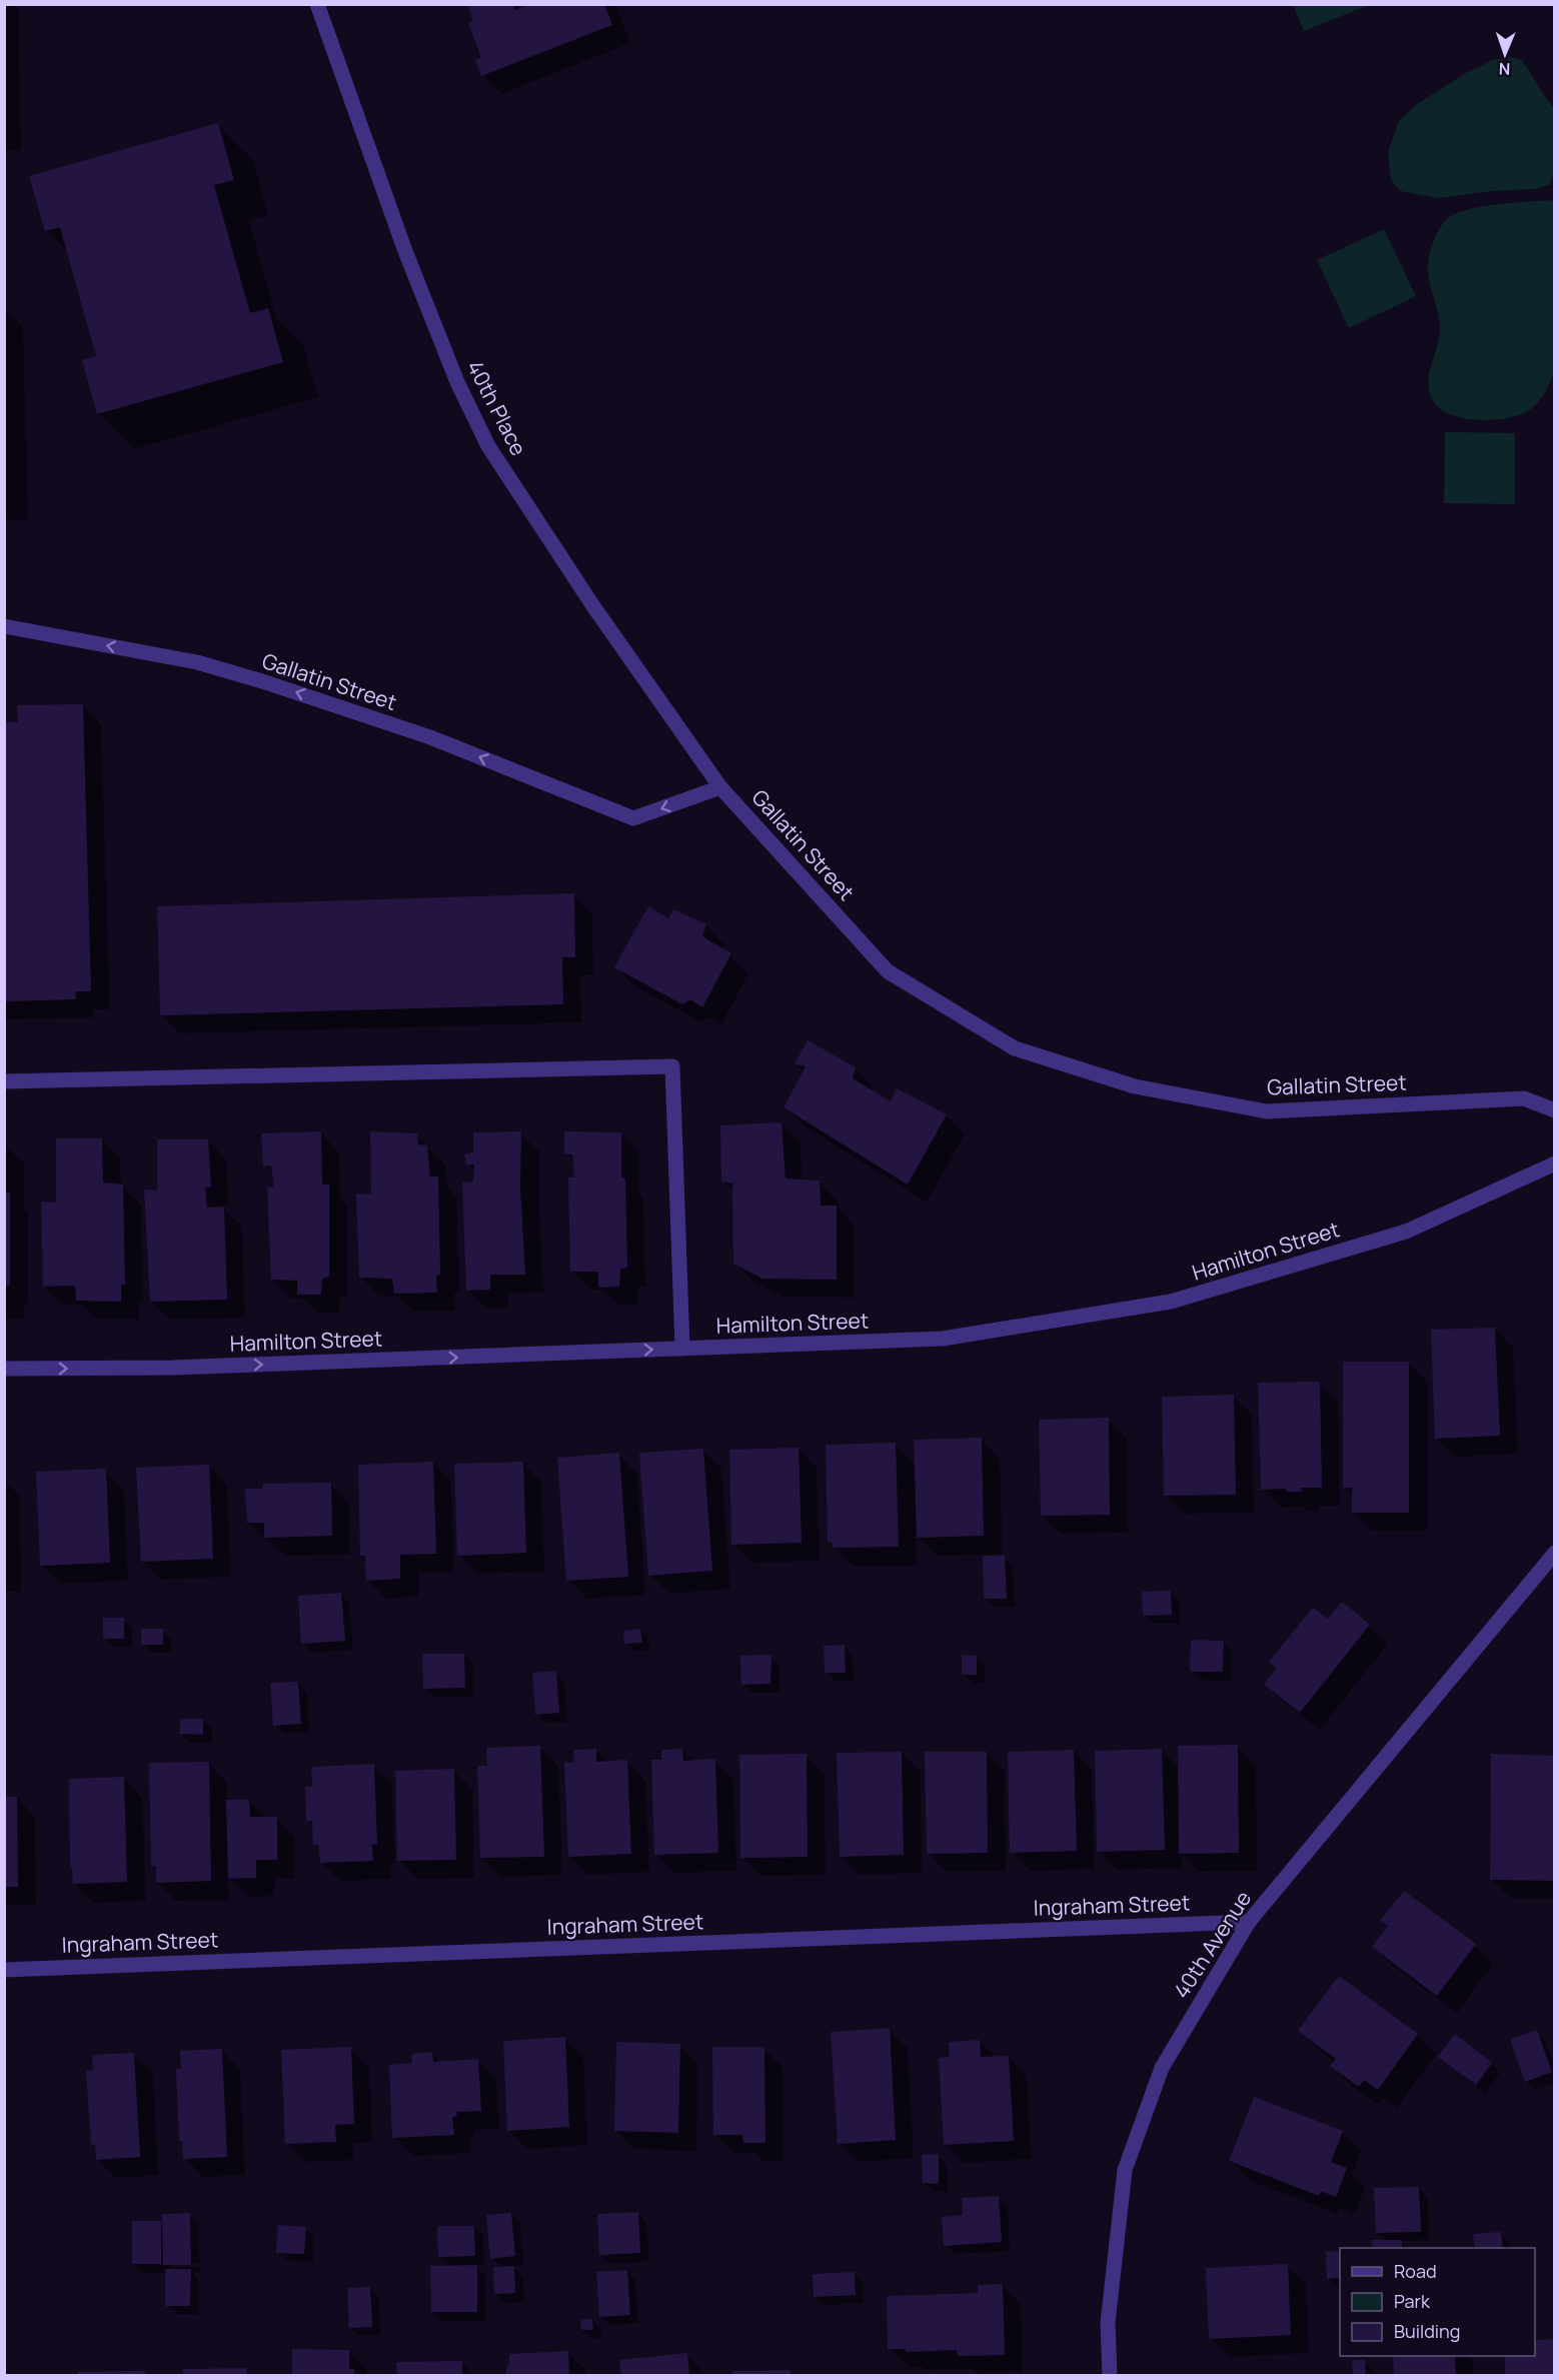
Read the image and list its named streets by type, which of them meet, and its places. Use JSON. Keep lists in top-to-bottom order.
{
  "streets": {
    "street": [
      "40th Place",
      "Gallatin Street",
      "Hamilton Street",
      "Ingraham Street",
      "40th Avenue"
    ]
  },
  "crossings": [
    ["40th Place", "Gallatin Street"],
    ["Ingraham Street", "40th Avenue"]
  ],
  "one_way": ["Gallatin Street", "Hamilton Street"],
  "legend": ["Road", "Park", "Building"],
  "north": "bottom"
}
